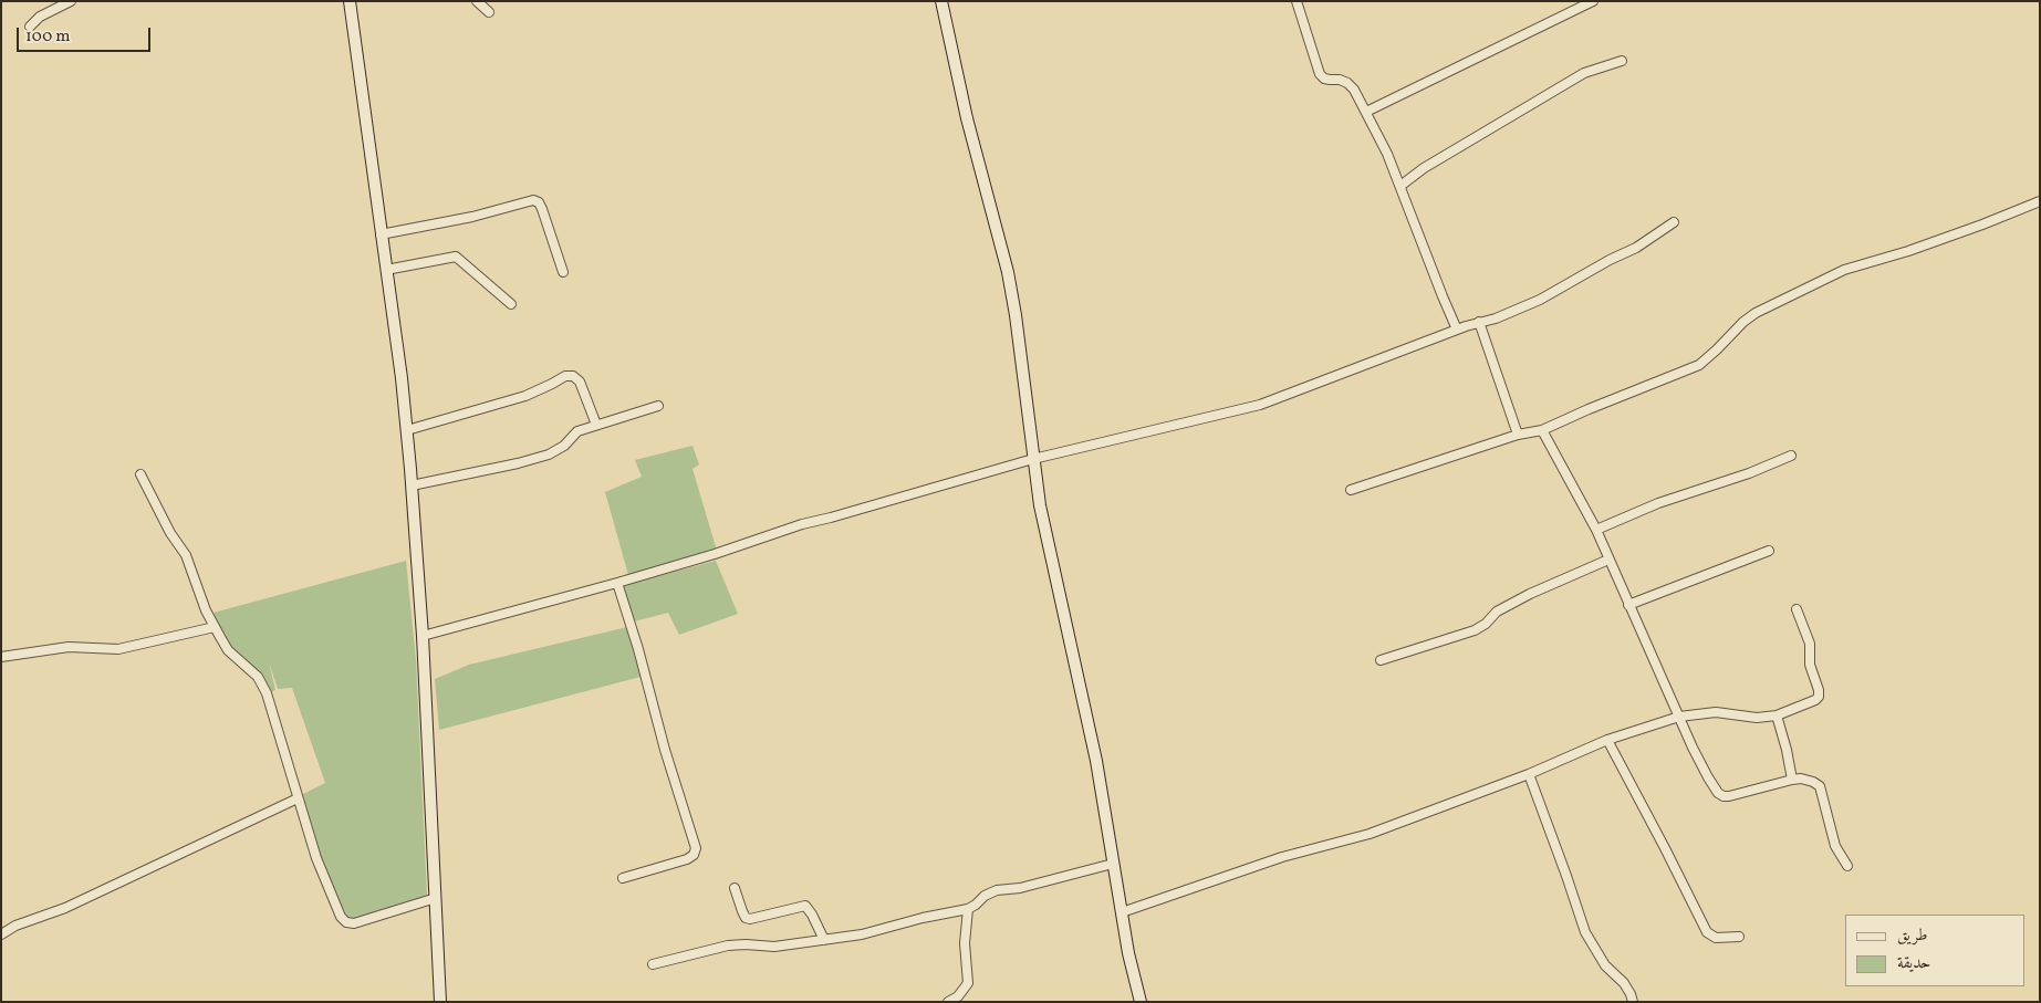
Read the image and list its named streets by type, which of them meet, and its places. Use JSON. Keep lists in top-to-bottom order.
{
  "legend": ["طريق", "حديقة"],
  "scale_bar": "100 m"
}
